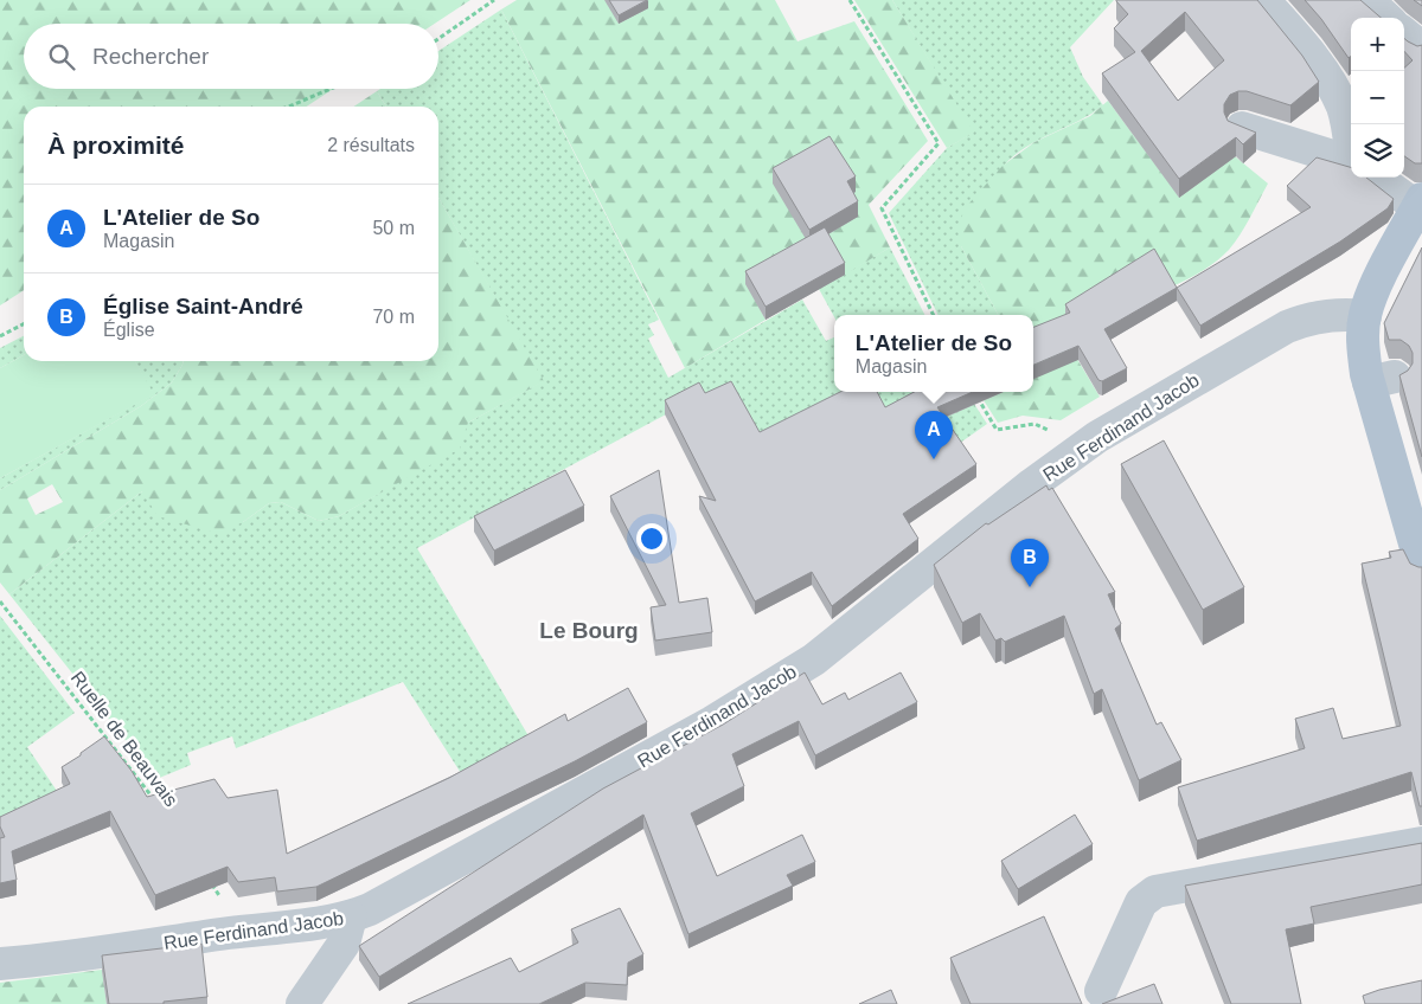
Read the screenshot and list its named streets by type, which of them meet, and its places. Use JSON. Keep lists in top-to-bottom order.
{
  "streets": {
    "street": ["Rue Ferdinand Jacob"],
    "path": ["Ruelle de Beauvais"]
  },
  "districts": ["Le Bourg"],
  "page": {
    "map_buttons": ["+", "−"],
    "search": "Rechercher",
    "heading": ["À proximité", "2 résultats"],
    "list": [
      {
        "mark": "A",
        "name": "L'Atelier de So",
        "note": "Magasin",
        "value": "50 m"
      },
      {
        "mark": "B",
        "name": "Église Saint-André",
        "note": "Église",
        "value": "70 m"
      }
    ],
    "popup": ["L'Atelier de So", "Magasin"],
    "pins": ["A", "B"]
  }
}
